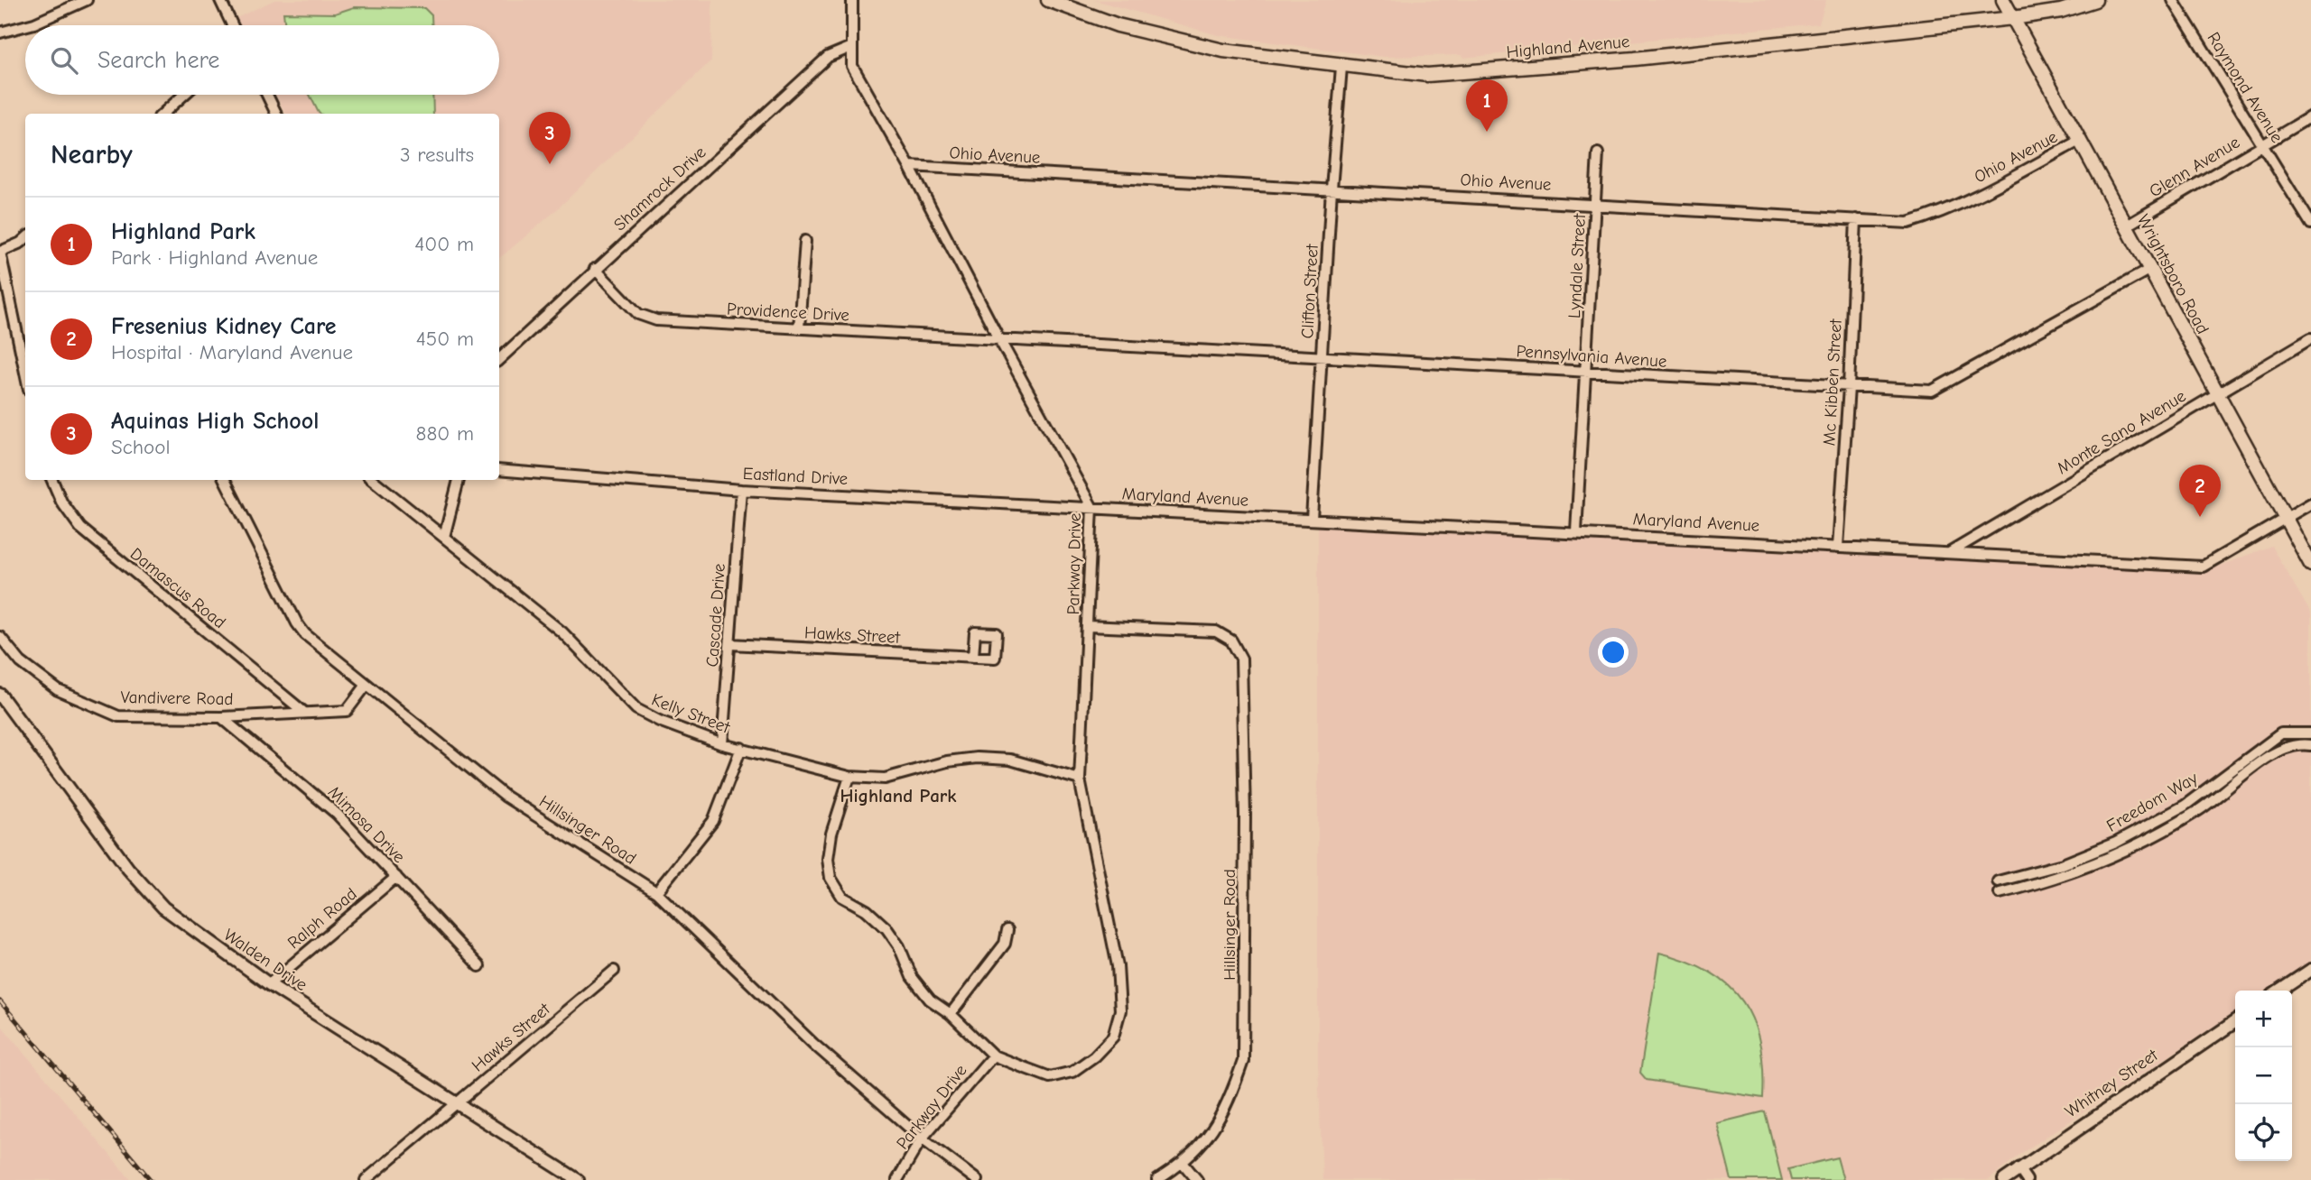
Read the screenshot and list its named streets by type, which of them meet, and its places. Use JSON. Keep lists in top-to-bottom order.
{
  "streets": {
    "main road": ["Highland Avenue", "Wrightsboro Road"],
    "street": [
      "Raymond Avenue",
      "Ohio Avenue",
      "Glenn Avenue",
      "Shamrock Drive",
      "Lyndale Street",
      "Clifton Street",
      "Providence Drive",
      "Pennsylvania Avenue",
      "Mc Kibben Street",
      "Monte Sano Avenue",
      "Eastland Drive",
      "Maryland Avenue",
      "Parkway Drive",
      "Damascus Road",
      "Cascade Drive",
      "Hawks Street",
      "Vandivere Road",
      "Kelly Street",
      "Freedom Way",
      "Mimosa Drive",
      "Hillsinger Road",
      "Ralph Road",
      "Walden Drive",
      "Whitney Street"
    ]
  },
  "crossings": [
    ["Highland Avenue", "Wrightsboro Road"],
    ["Highland Avenue", "Clifton Street"],
    ["Raymond Avenue", "Glenn Avenue"],
    ["Ohio Avenue", "Lyndale Street"],
    ["Ohio Avenue", "Wrightsboro Road"],
    ["Ohio Avenue", "Clifton Street"],
    ["Ohio Avenue", "Mc Kibben Street"],
    ["Ohio Avenue", "Parkway Drive"],
    ["Glenn Avenue", "Wrightsboro Road"],
    ["Shamrock Drive", "Providence Drive"],
    ["Shamrock Drive", "Parkway Drive"],
    ["Lyndale Street", "Pennsylvania Avenue"],
    ["Lyndale Street", "Maryland Avenue"],
    ["Wrightsboro Road", "Pennsylvania Avenue"],
    ["Wrightsboro Road", "Monte Sano Avenue"],
    ["Wrightsboro Road", "Maryland Avenue"],
    ["Clifton Street", "Pennsylvania Avenue"],
    ["Clifton Street", "Maryland Avenue"],
    ["Providence Drive", "Pennsylvania Avenue"],
    ["Providence Drive", "Parkway Drive"],
    ["Pennsylvania Avenue", "Mc Kibben Street"],
    ["Pennsylvania Avenue", "Parkway Drive"],
    ["Mc Kibben Street", "Maryland Avenue"],
    ["Monte Sano Avenue", "Maryland Avenue"],
    ["Eastland Drive", "Maryland Avenue"],
    ["Eastland Drive", "Parkway Drive"],
    ["Eastland Drive", "Cascade Drive"],
    ["Maryland Avenue", "Parkway Drive"],
    ["Parkway Drive", "Kelly Street"],
    ["Parkway Drive", "Hillsinger Road"],
    ["Damascus Road", "Vandivere Road"],
    ["Cascade Drive", "Hawks Street"],
    ["Cascade Drive", "Kelly Street"],
    ["Hawks Street", "Walden Drive"],
    ["Vandivere Road", "Mimosa Drive"],
    ["Vandivere Road", "Hillsinger Road"],
    ["Mimosa Drive", "Ralph Road"],
    ["Ralph Road", "Walden Drive"]
  ],
  "districts": ["Highland Park"],
  "page": {
    "search": "Search here",
    "pins": ["1", "3", "2"],
    "heading": ["Nearby", "3 results"],
    "list": [
      {
        "mark": "1",
        "name": "Highland Park",
        "note": "Park · Highland Avenue",
        "value": "400 m"
      },
      {
        "mark": "2",
        "name": "Fresenius Kidney Care",
        "note": "Hospital · Maryland Avenue",
        "value": "450 m"
      },
      {
        "mark": "3",
        "name": "Aquinas High School",
        "note": "School",
        "value": "880 m"
      }
    ],
    "map_buttons": ["+", "−"]
  }
}
